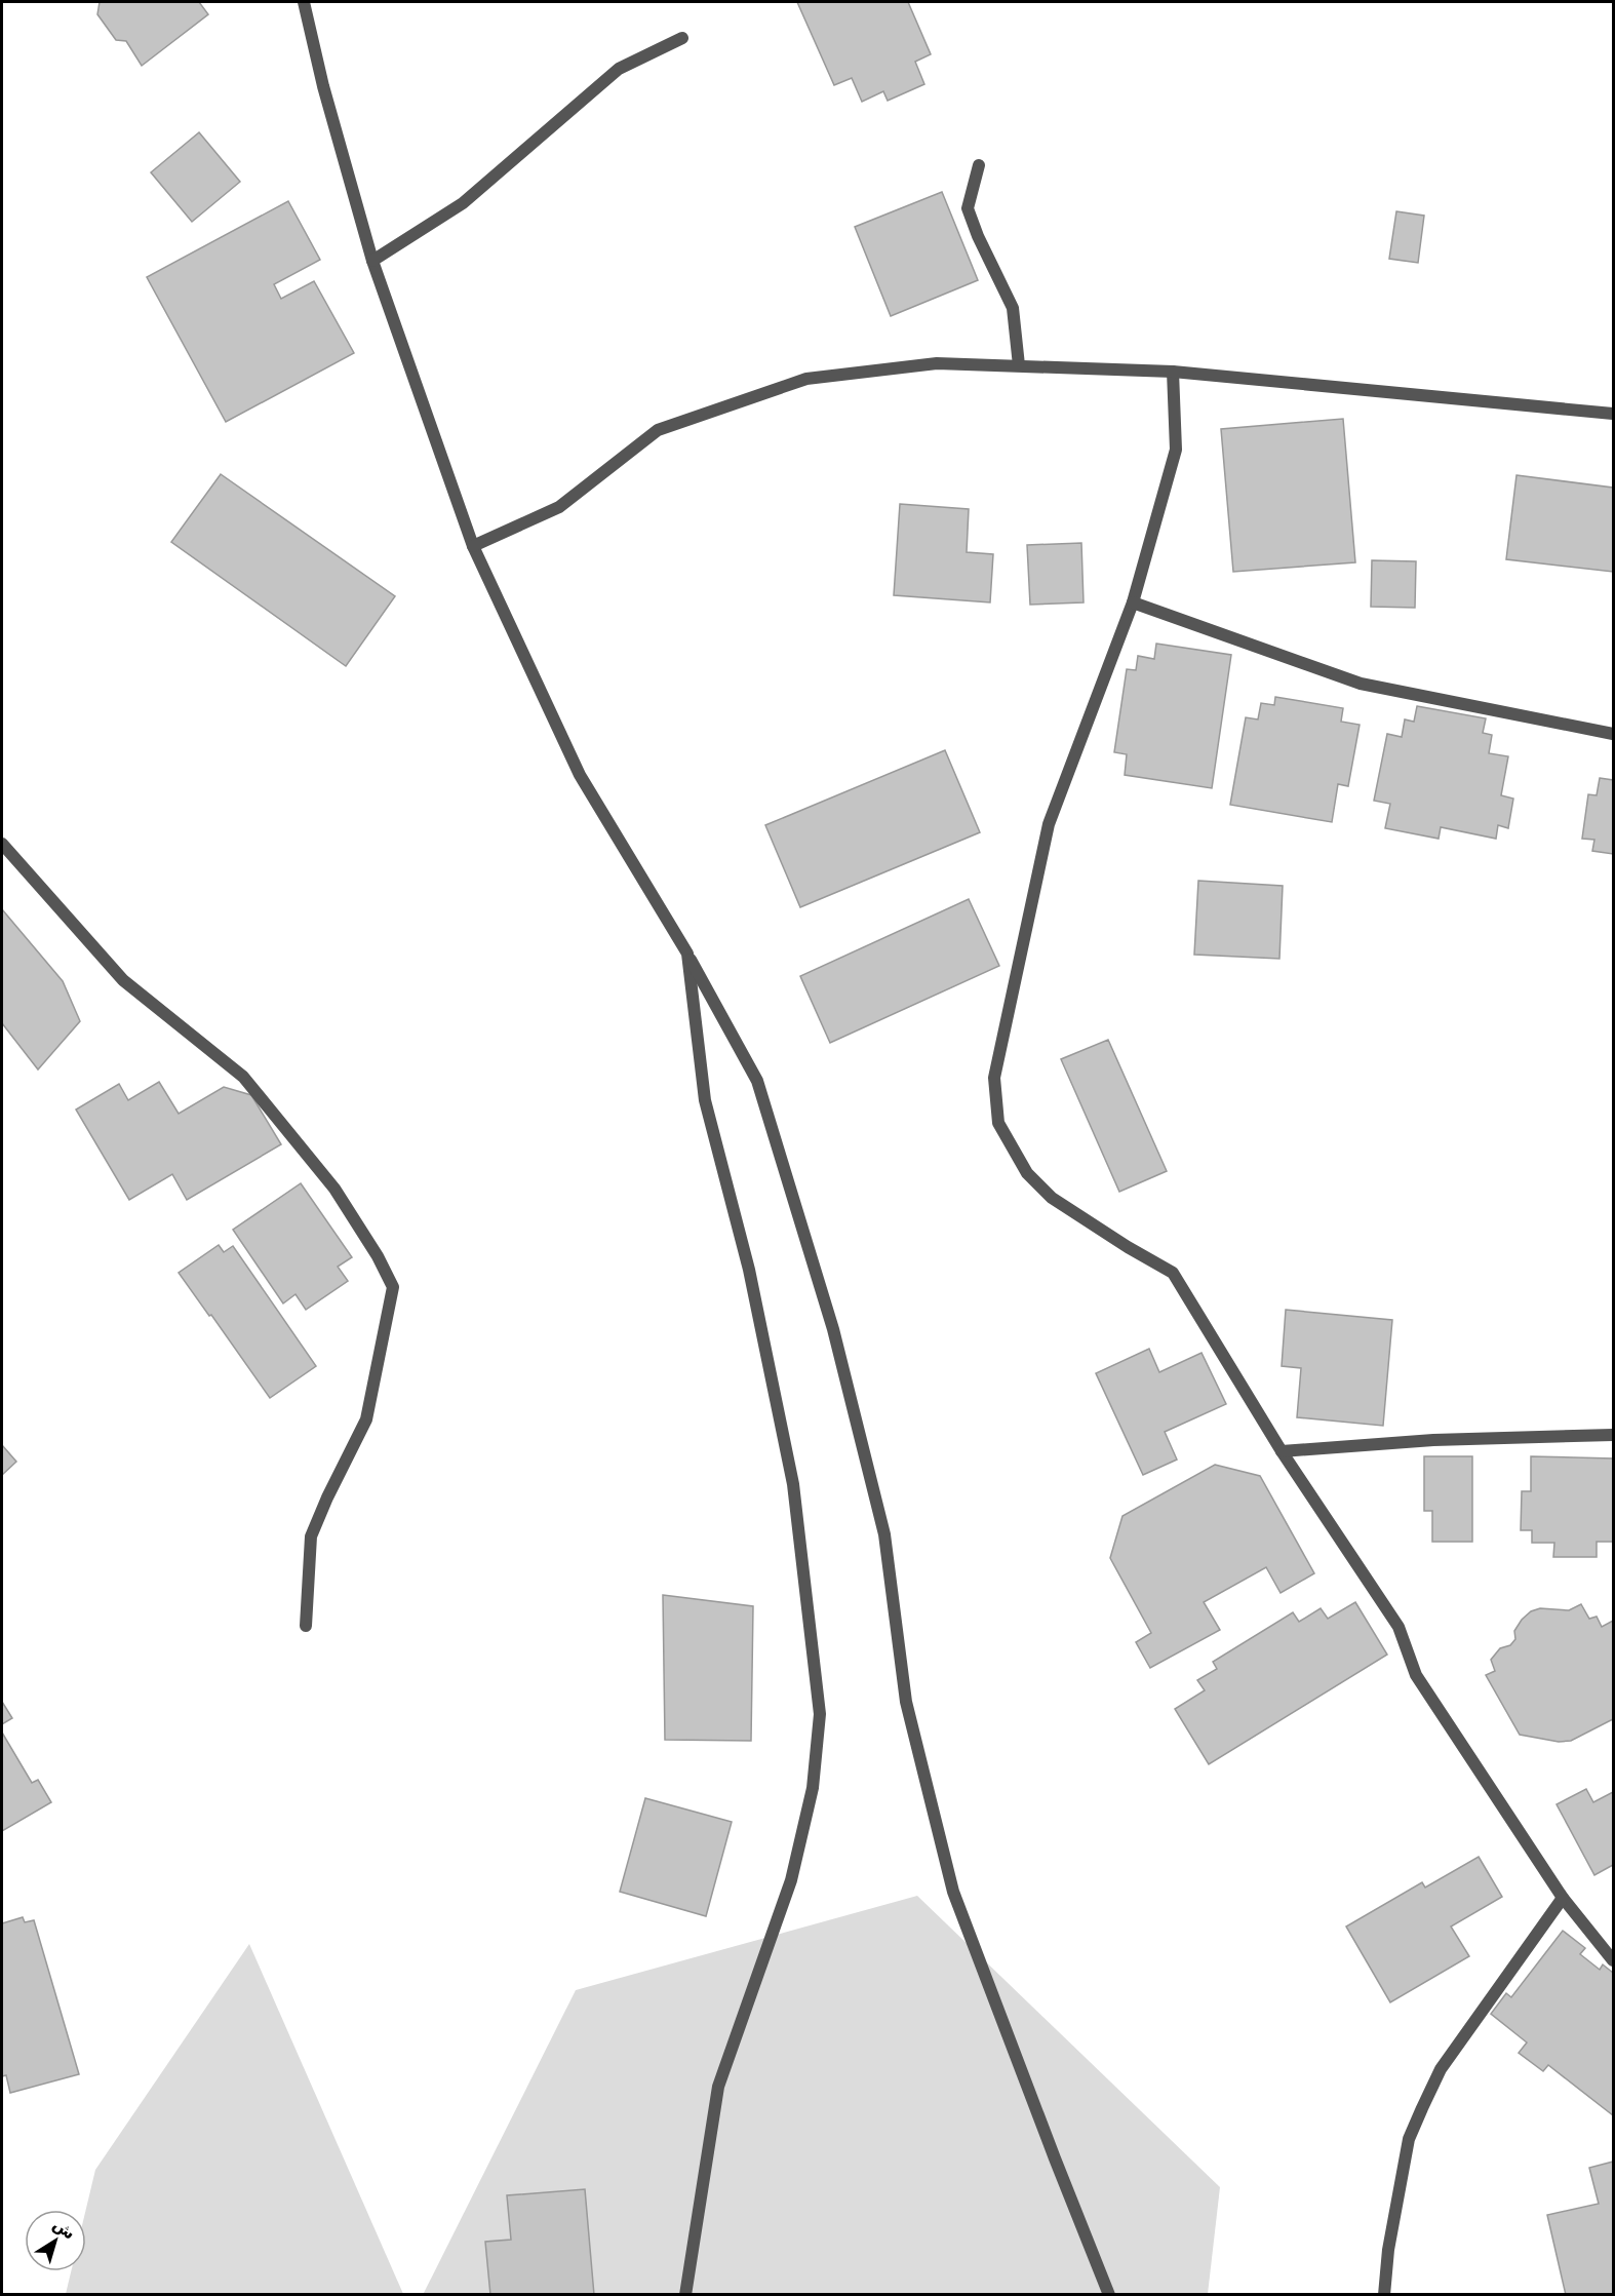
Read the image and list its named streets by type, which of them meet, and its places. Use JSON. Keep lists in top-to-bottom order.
{
  "north": "top right"
}
